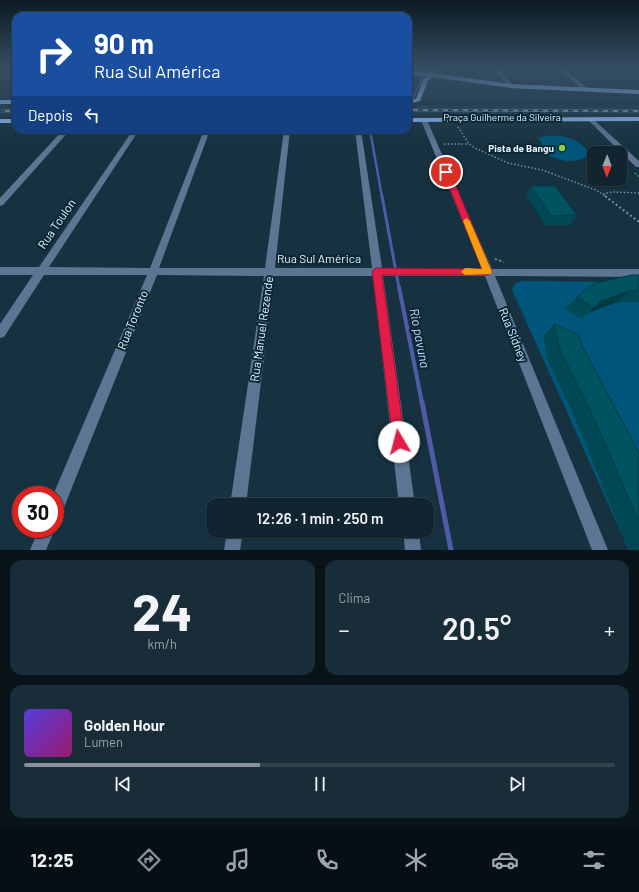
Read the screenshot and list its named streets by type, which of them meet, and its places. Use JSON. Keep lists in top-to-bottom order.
{
  "streets": {
    "street": [
      "Rua Toulon",
      "Rua Sul América",
      "Rua Toronto",
      "Rua Manuel Rezende",
      "Rua Sidney"
    ]
  },
  "crossings": [
    ["Rua Toulon", "Rua Sul América"],
    ["Rua Sul América", "Rua Toronto"],
    ["Rua Sul América", "Rua Manuel Rezende"],
    ["Rua Sul América", "Rua Sidney"]
  ],
  "water": ["Rio pavuna"],
  "places": ["Pista de Bangu"],
  "north": "bottom",
  "page": {
    "turn": ["90 m", "Rua Sul América"],
    "then": "Depois",
    "limit": "30",
    "trip": "12:26 · 1 min · 250 m",
    "tile": [
      ["24", "km/h"],
      "Clima"
    ],
    "heat": ["−", "20.5°", "+"],
    "song": ["Golden Hour", "Lumen"],
    "tabs": "12:25"
  }
}
